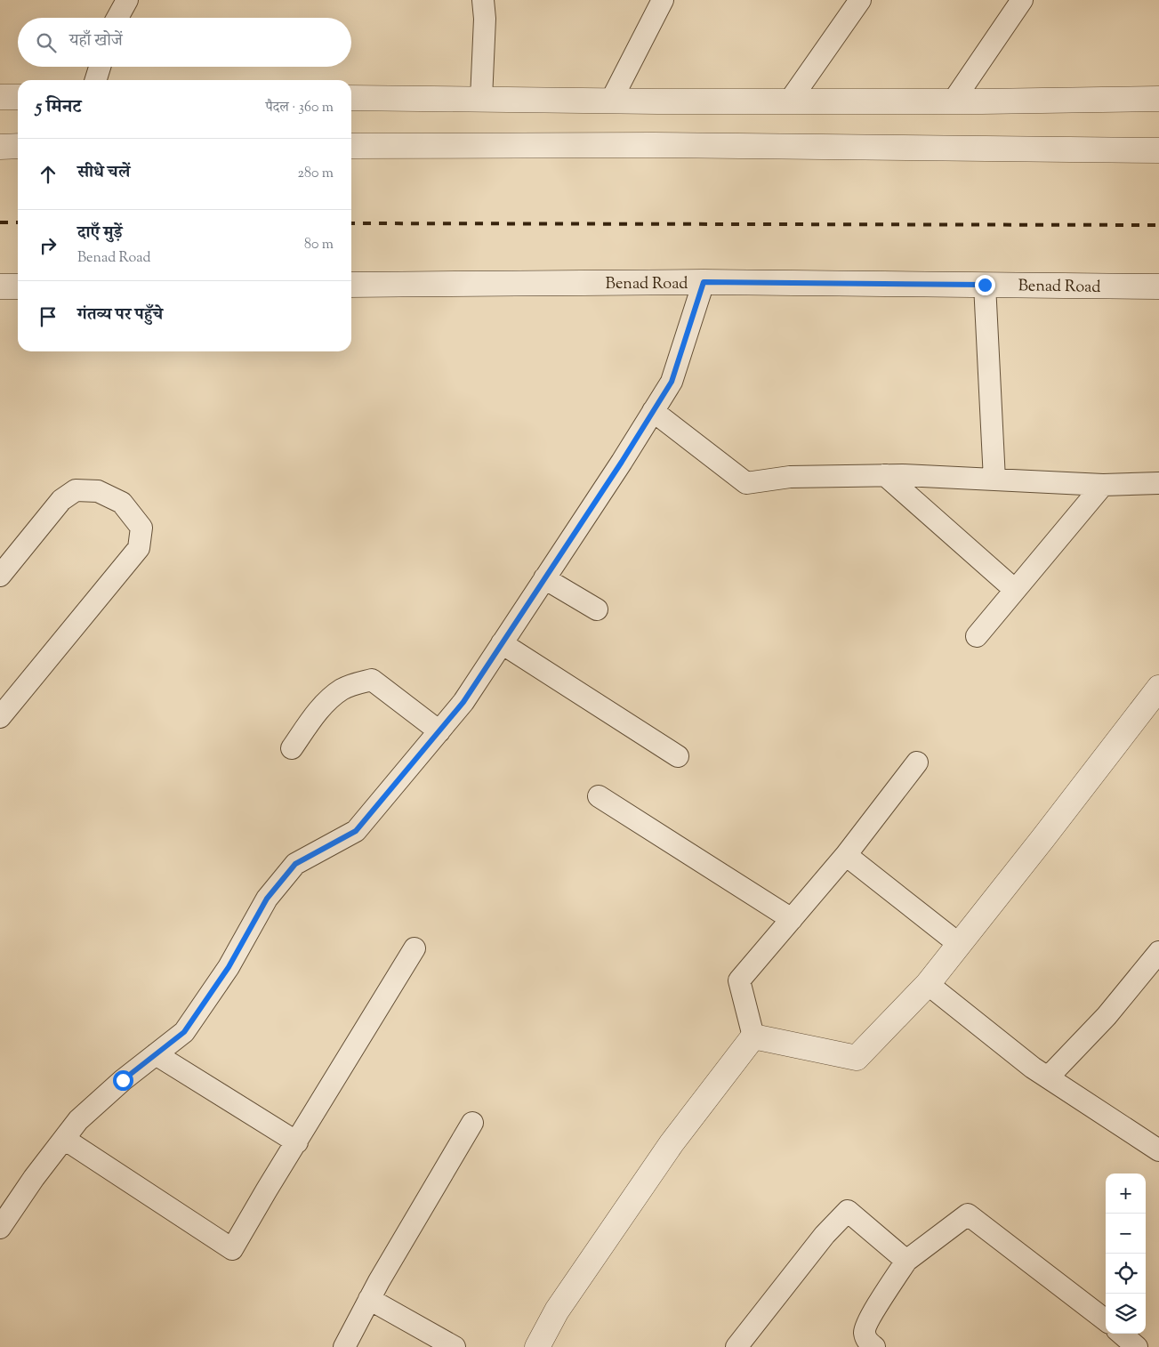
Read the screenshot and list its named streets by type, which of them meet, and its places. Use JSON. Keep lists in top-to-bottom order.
{
  "streets": {
    "street": ["Benad Road"]
  },
  "page": {
    "search": "यहाँ खोजें",
    "heading": ["5 मिनट", "पैदल · 360 m"],
    "list": [
      ["सीधे चलें", "280 m"],
      ["दाएँ मुड़ें", "Benad Road", "80 m"],
      "गंतव्य पर पहुँचे"
    ],
    "map_buttons": ["+", "−"]
  }
}
